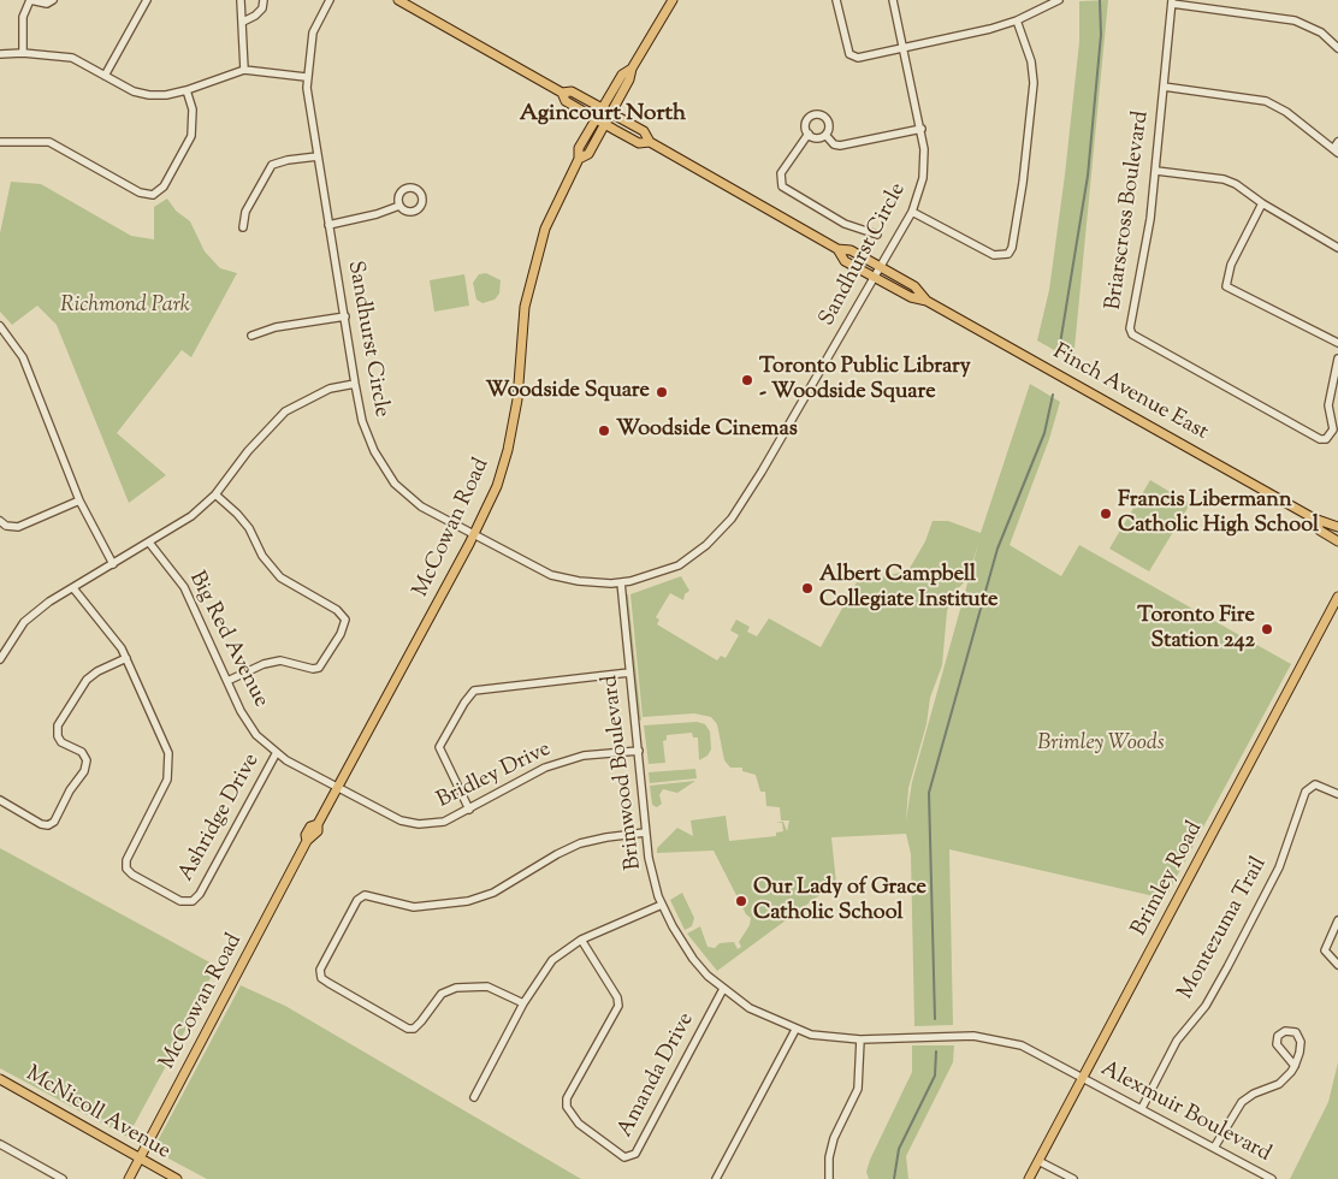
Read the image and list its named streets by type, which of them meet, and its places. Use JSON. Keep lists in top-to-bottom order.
{
  "streets": {
    "main road": [
      "Finch Avenue East",
      "McCowan Road",
      "Brimley Road",
      "McNicoll Avenue"
    ],
    "street": [
      "Briarscross Boulevard",
      "Sandhurst Circle",
      "Big Red Avenue",
      "Brimwood Boulevard",
      "Bridley Drive",
      "Ashridge Drive",
      "Montezuma Trail",
      "Amanda Drive",
      "Alexmuir Boulevard"
    ]
  },
  "crossings": [
    ["Sandhurst Circle", "Finch Avenue East"],
    ["Sandhurst Circle", "McCowan Road"],
    ["Sandhurst Circle", "Brimwood Boulevard"],
    ["Finch Avenue East", "McCowan Road"],
    ["McCowan Road", "Big Red Avenue"],
    ["McCowan Road", "Bridley Drive"],
    ["McCowan Road", "McNicoll Avenue"],
    ["Big Red Avenue", "Bridley Drive"],
    ["Big Red Avenue", "Ashridge Drive"],
    ["Brimwood Boulevard", "Bridley Drive"],
    ["Brimwood Boulevard", "Brimley Road"],
    ["Brimwood Boulevard", "Amanda Drive"],
    ["Brimwood Boulevard", "Alexmuir Boulevard"],
    ["Brimley Road", "Alexmuir Boulevard"],
    ["Montezuma Trail", "Alexmuir Boulevard"]
  ],
  "districts": ["Agincourt North"],
  "parks": ["Richmond Park", "Brimley Woods"],
  "places": [
    "Toronto Public Library - Woodside Square",
    "Woodside Square",
    "Woodside Cinemas",
    "Francis Libermann Catholic High School",
    "Albert Campbell Collegiate Institute",
    "Toronto Fire Station 242",
    "Our Lady of Grace Catholic School"
  ]
}
